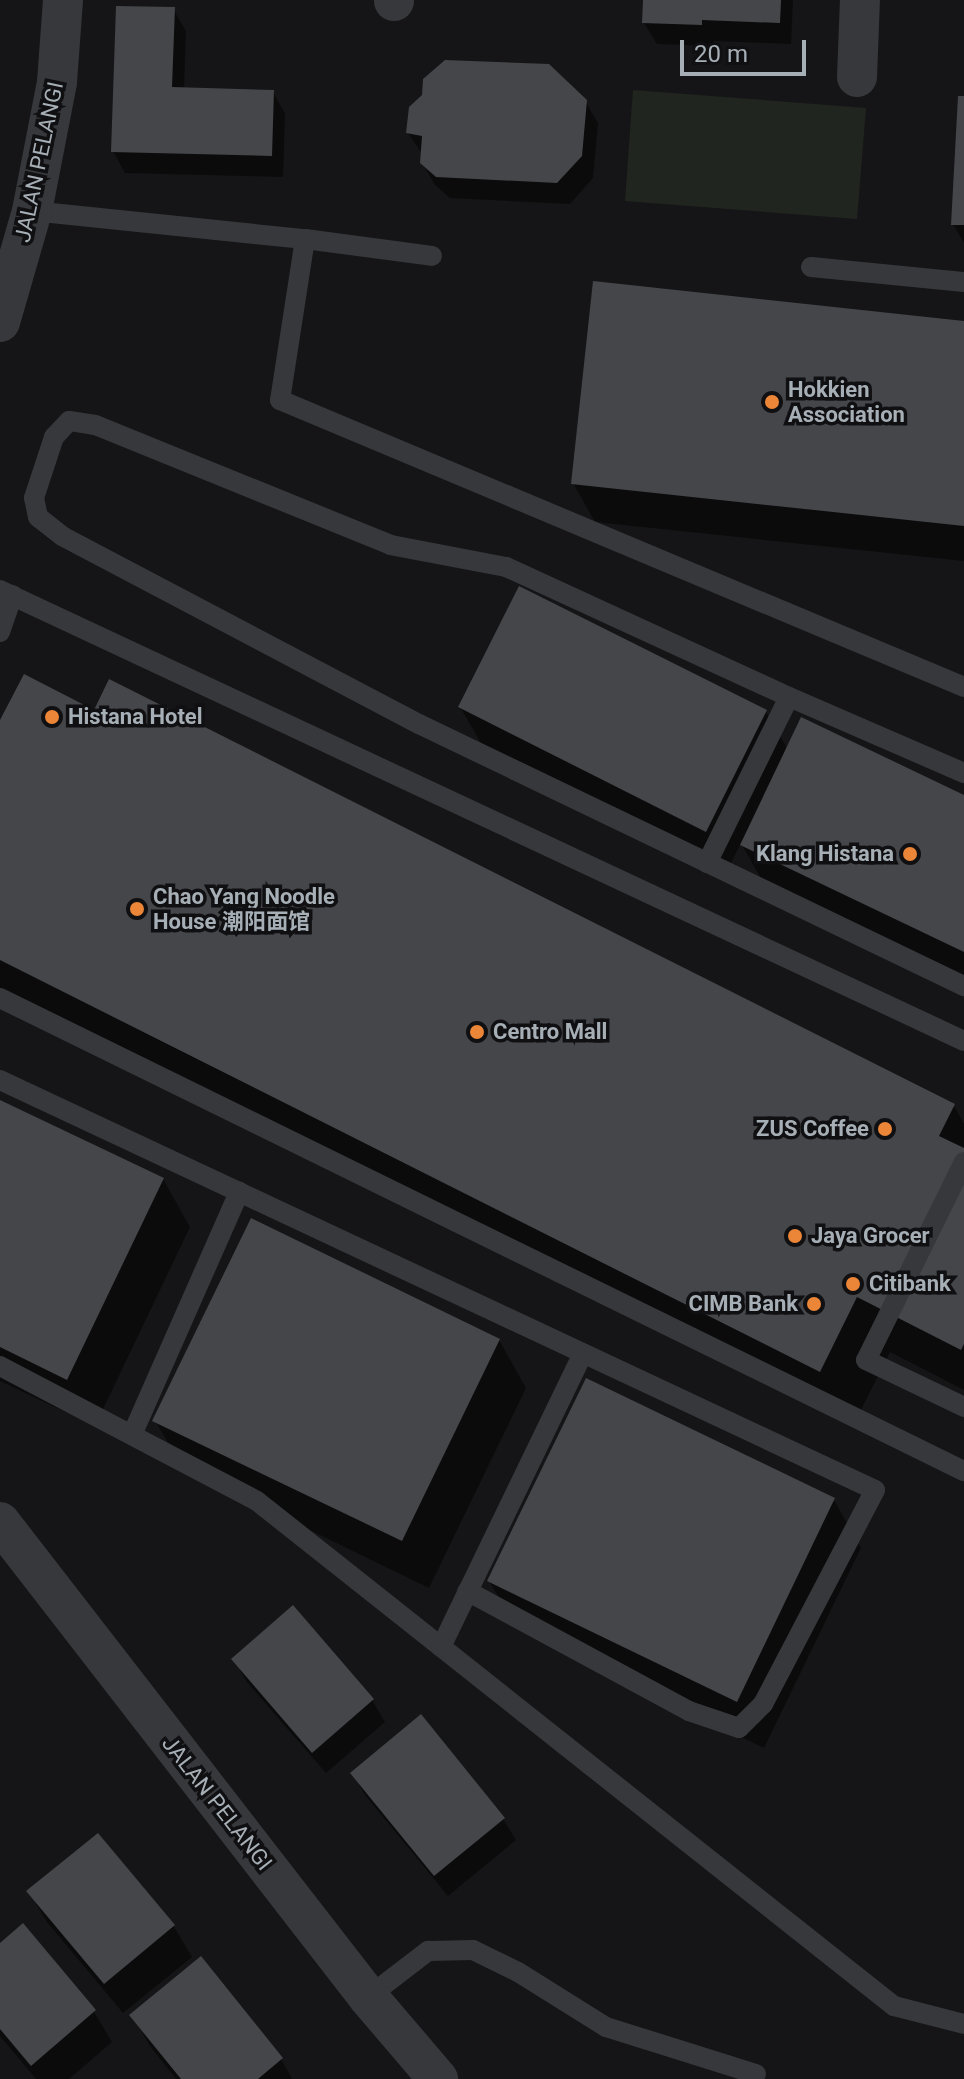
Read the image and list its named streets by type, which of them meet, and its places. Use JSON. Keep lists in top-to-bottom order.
{
  "streets": {
    "street": ["JALAN PELANGI"]
  },
  "places": [
    "Hokkien Association",
    "Histana Hotel",
    "Klang Histana",
    "Chao Yang Noodle House 潮阳面馆",
    "Centro Mall",
    "ZUS Coffee",
    "Jaya Grocer",
    "Citibank",
    "CIMB Bank"
  ],
  "scale_bar": "20 m"
}
